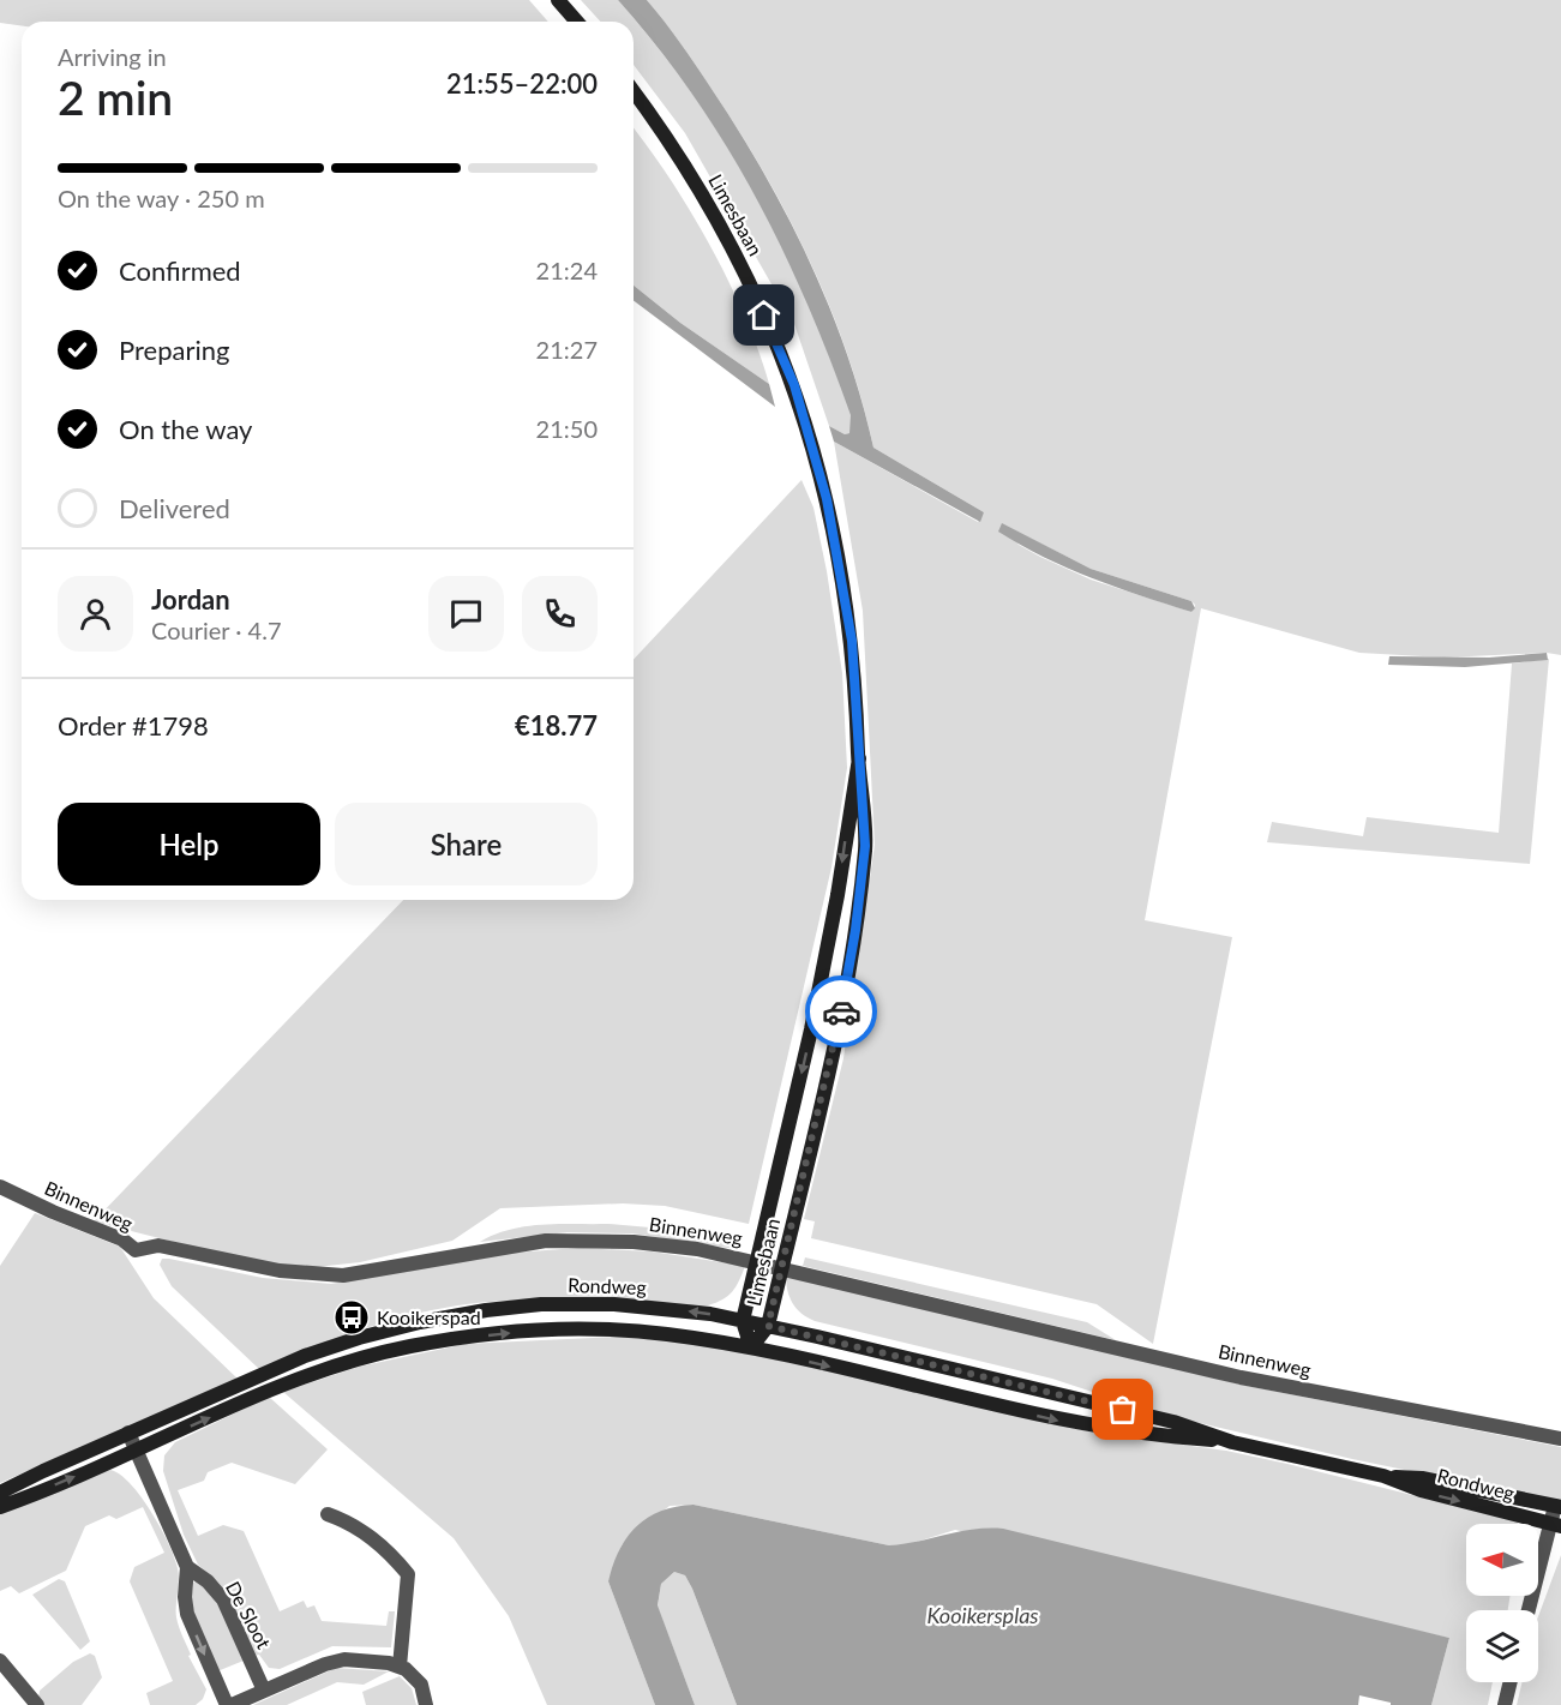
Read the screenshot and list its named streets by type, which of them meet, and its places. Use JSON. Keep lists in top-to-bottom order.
{
  "streets": {
    "main road": ["Limesbaan", "Rondweg"],
    "street": ["Binnenweg", "De Sloot"]
  },
  "crossings": [
    ["Limesbaan", "Binnenweg"],
    ["Limesbaan", "Rondweg"],
    ["Rondweg", "De Sloot"]
  ],
  "water": ["Kooikersplas"],
  "places": {
    "bus stop": ["Kooikerspad"]
  },
  "north": "left",
  "page": {
    "heading": ["2 min", "Arriving in", "21:55–22:00"],
    "panel": [
      "Jordan",
      "Courier · 4.7",
      "Order #1798",
      "€18.77"
    ],
    "bar": "On the way · 250 m",
    "list": [
      ["Confirmed", "21:24"],
      ["Preparing", "21:27"],
      ["On the way", "21:50"],
      "Delivered"
    ],
    "buttons": ["Help", "Share"]
  }
}
